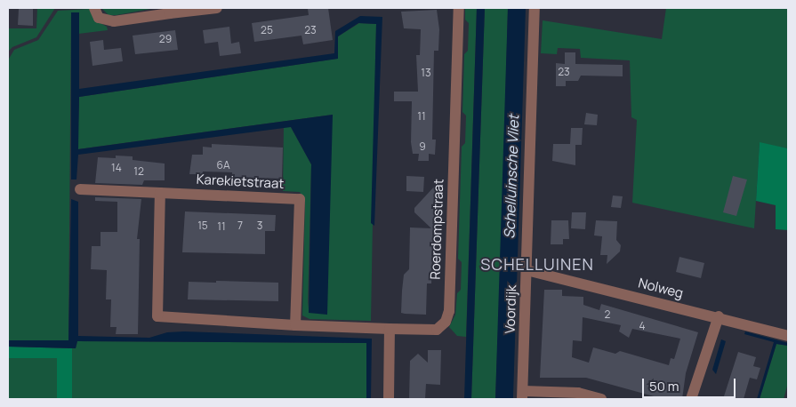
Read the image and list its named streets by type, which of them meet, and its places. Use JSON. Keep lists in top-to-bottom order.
{
  "streets": {
    "street": [
      "Karekietstraat",
      "Roerdompstraat",
      "Nolweg",
      "Voordijk"
    ]
  },
  "crossings": [
    ["Nolweg", "Voordijk"]
  ],
  "districts": ["SCHELLUINEN"],
  "water": ["Schelluinsche Vliet"],
  "house_numbers": [
    "25",
    "23",
    "29",
    "23",
    "13",
    "11",
    "9",
    "6A",
    "14",
    "12",
    "15",
    "7",
    "3",
    "11",
    "2",
    "4"
  ],
  "scale_bar": "50 m"
}
